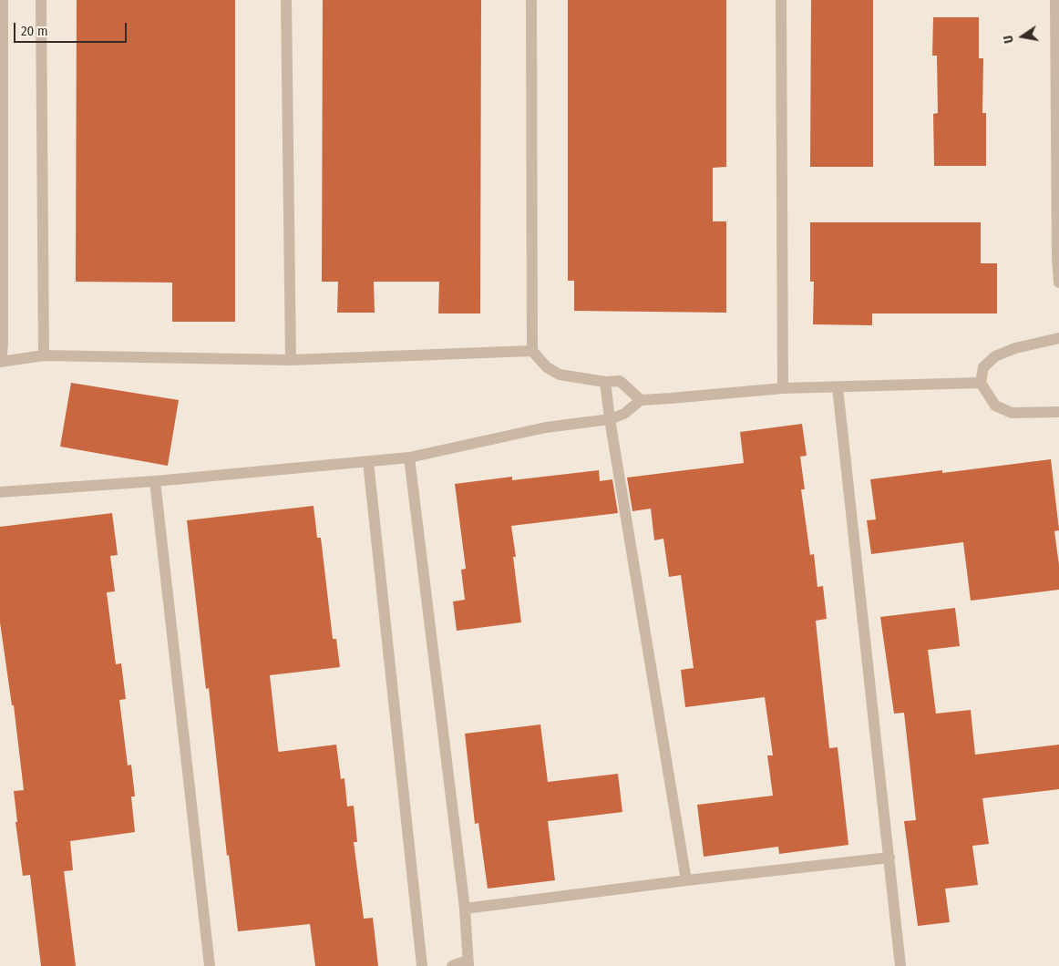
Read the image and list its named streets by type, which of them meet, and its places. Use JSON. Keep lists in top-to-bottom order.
{
  "scale_bar": "20 m",
  "north": "left"
}
